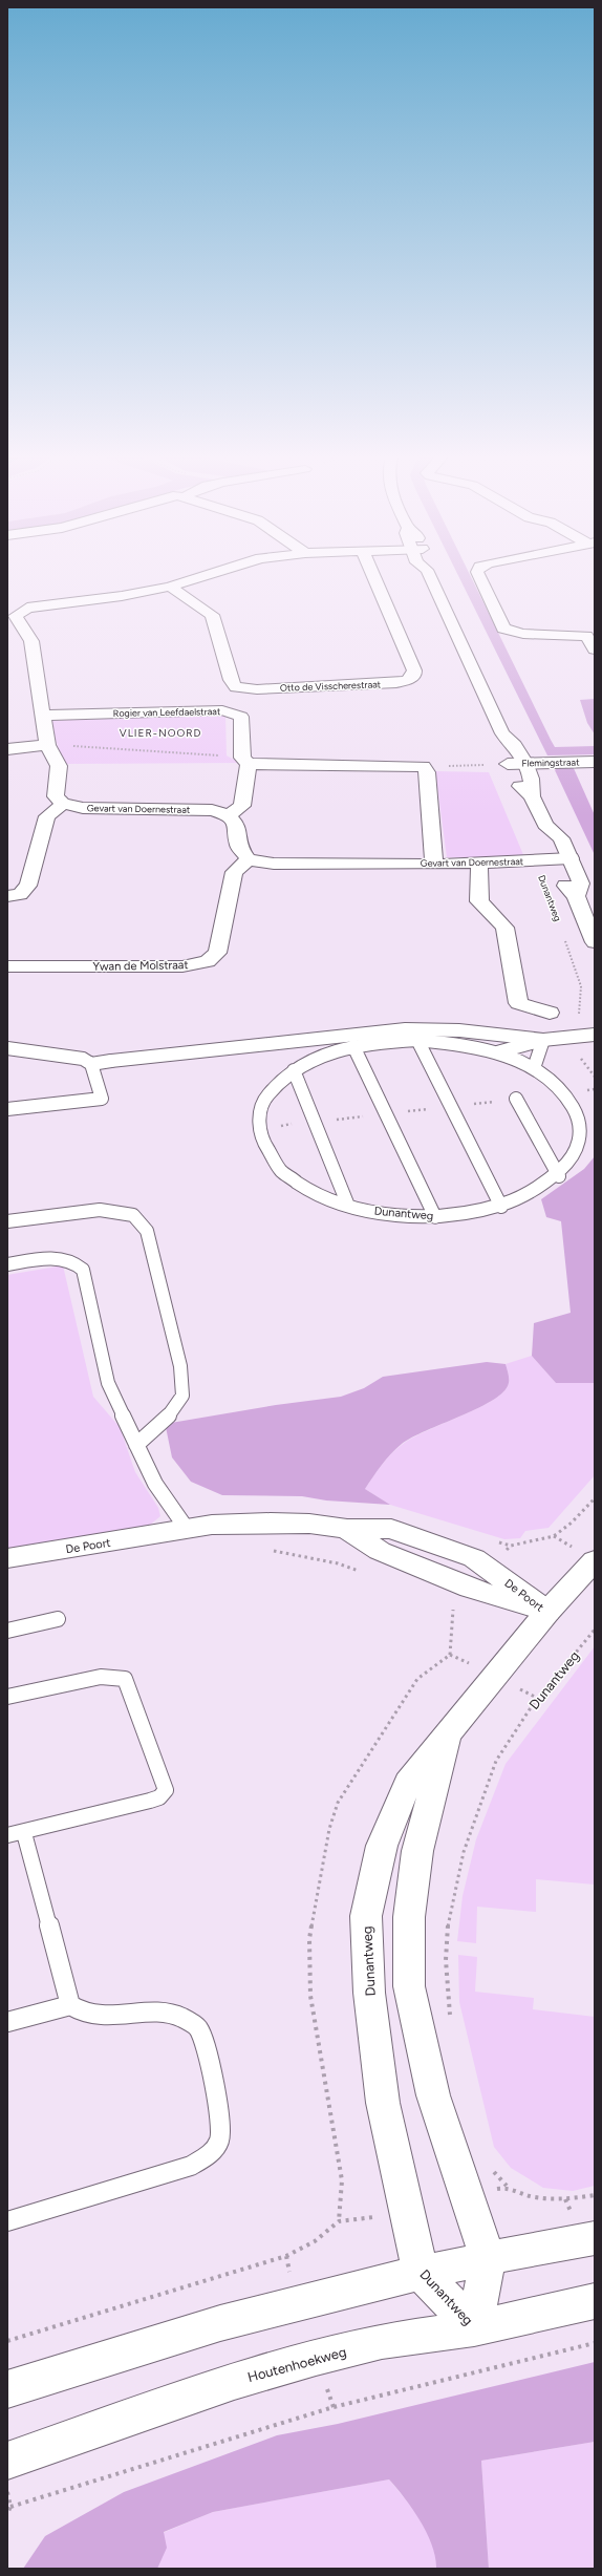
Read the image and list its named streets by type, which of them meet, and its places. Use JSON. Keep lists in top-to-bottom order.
{
  "streets": {
    "street": [
      "Otto de Visscherestraat",
      "Rogier van Leefdaelstraat",
      "Flemingstraat",
      "Gevart van Doernestraat",
      "Dunantweg",
      "Ywan de Molstraat",
      "De Poort",
      "Houtenhoekweg"
    ]
  },
  "crossings": [
    ["Rogier van Leefdaelstraat", "Gevart van Doernestraat"],
    ["Flemingstraat", "Dunantweg"],
    ["Gevart van Doernestraat", "Dunantweg"],
    ["Gevart van Doernestraat", "Ywan de Molstraat"],
    ["Dunantweg", "De Poort"],
    ["Dunantweg", "Houtenhoekweg"]
  ],
  "districts": ["VLIER-NOORD"]
}
